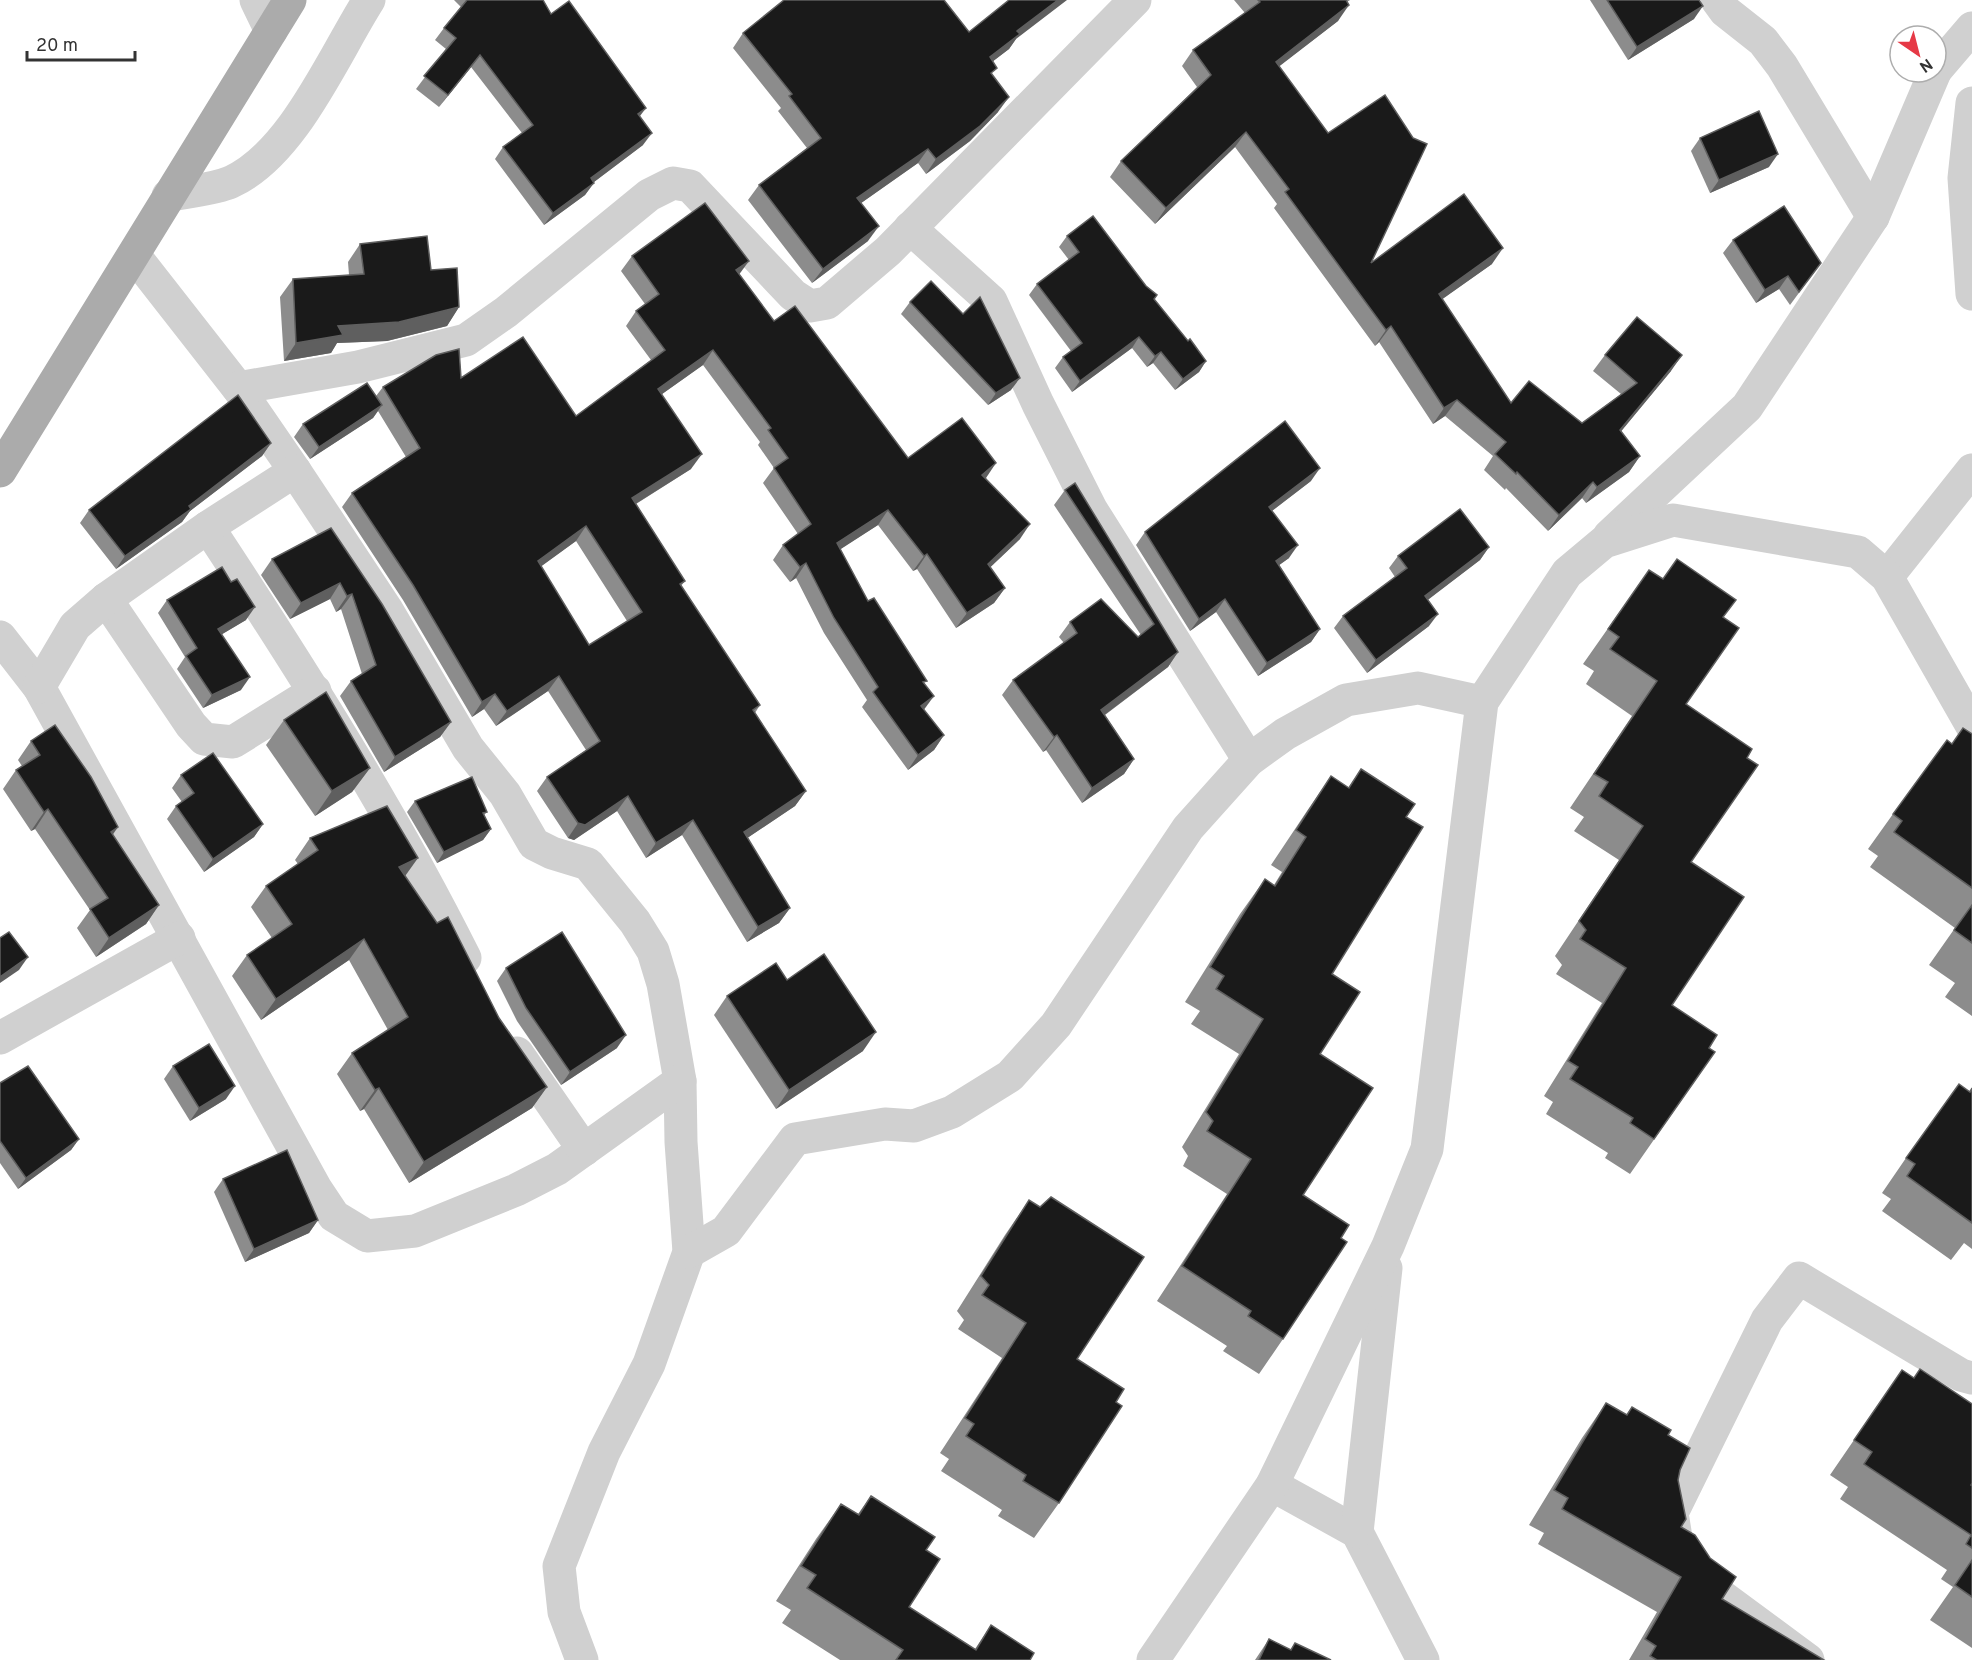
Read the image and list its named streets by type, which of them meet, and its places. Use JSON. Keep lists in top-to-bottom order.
{
  "scale_bar": "20 m",
  "north": "bottom right"
}
